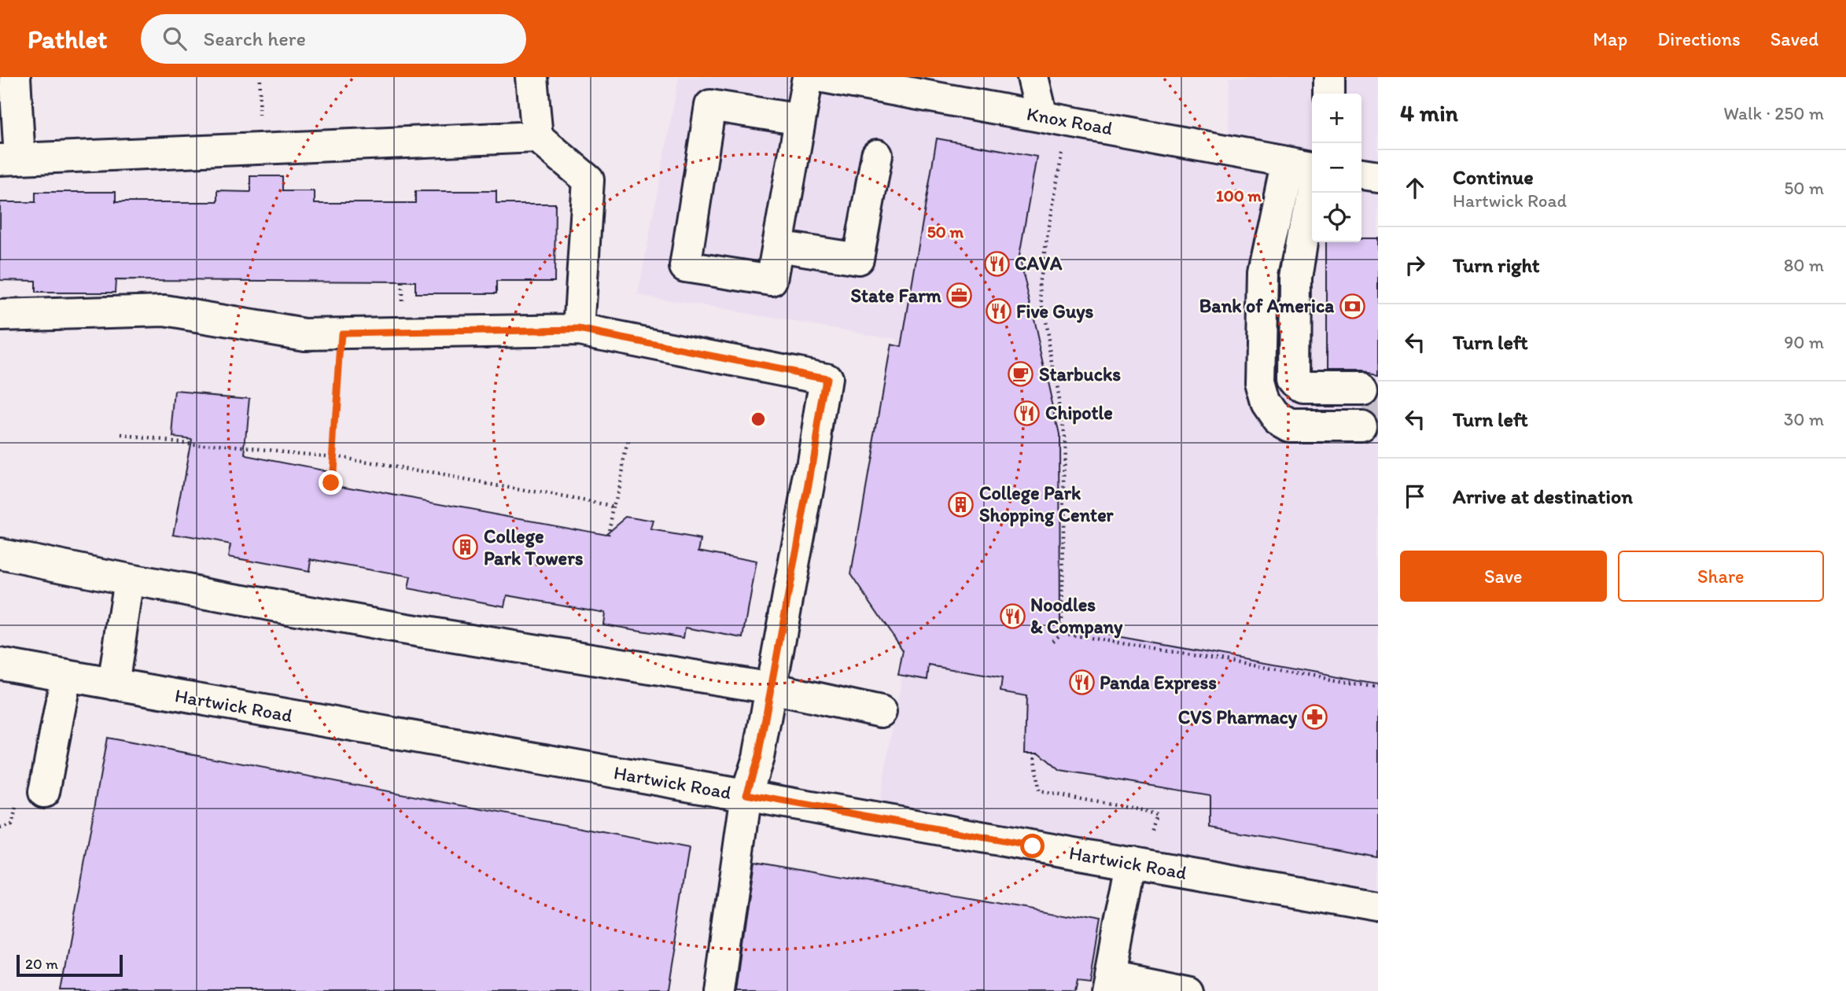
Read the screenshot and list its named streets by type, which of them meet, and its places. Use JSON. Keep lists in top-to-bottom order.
{
  "streets": {
    "street": ["Knox Road", "Hartwick Road"]
  },
  "places": {
    "restaurant": [
      "CAVA",
      "Five Guys",
      "Chipotle",
      "Noodles & Company",
      "Panda Express"
    ],
    "office": ["State Farm"],
    "bank": ["Bank of America"],
    "cafe": ["Starbucks"],
    "building": ["College Park Shopping Center", "College Park Towers"],
    "pharmacy": ["CVS Pharmacy"]
  },
  "scale_bar": "20 m",
  "page": {
    "header": "Pathlet",
    "search": "Search here",
    "nav": ["Map", "Directions", "Saved"],
    "heading": ["4 min", "Walk · 250 m"],
    "map_buttons": ["+", "−"],
    "list": [
      ["Continue", "Hartwick Road", "50 m"],
      ["Turn right", "80 m"],
      ["Turn left", "90 m"],
      ["Turn left", "30 m"],
      "Arrive at destination"
    ],
    "buttons": ["Save", "Share"],
    "scale": "20 m"
  },
  "rings": ["100 m", "50 m"]
}
